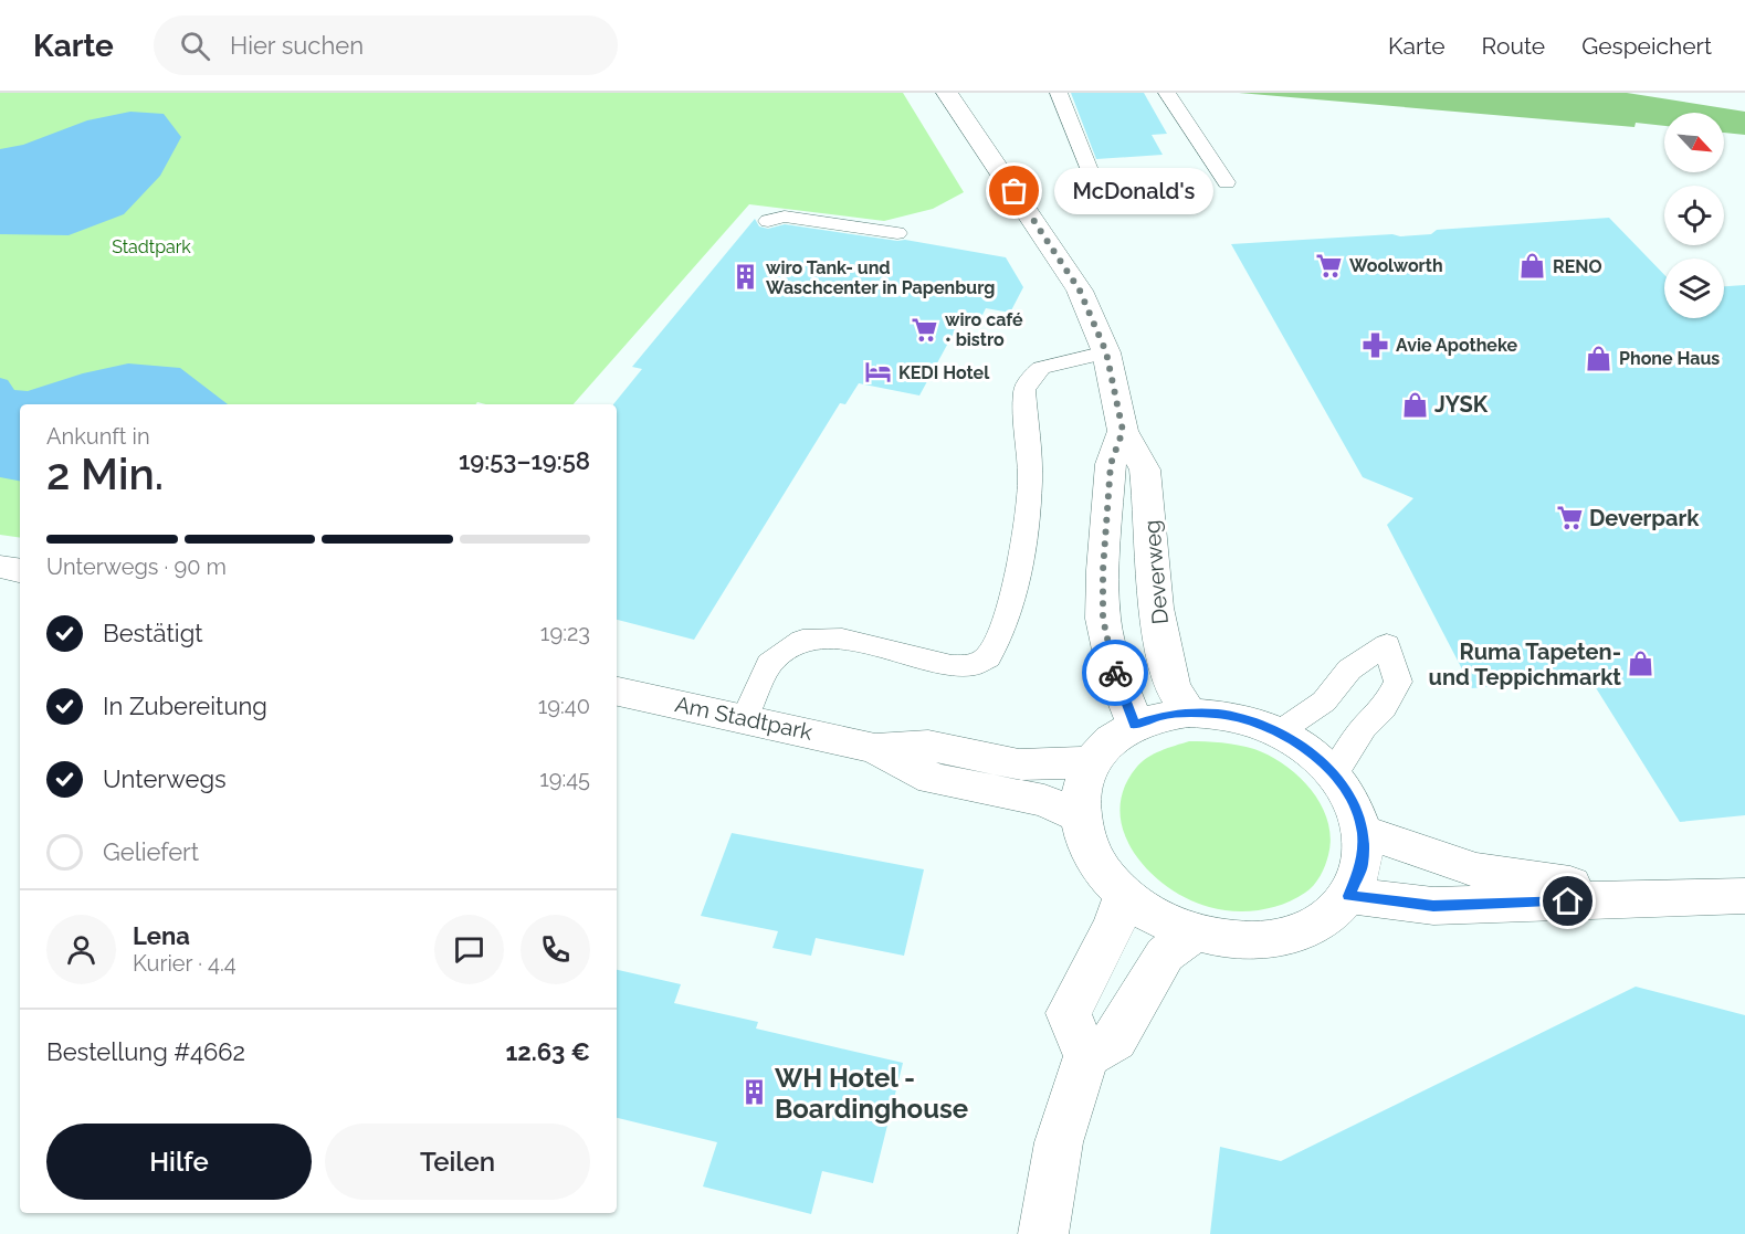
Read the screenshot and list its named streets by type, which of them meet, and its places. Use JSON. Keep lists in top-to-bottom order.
{
  "streets": {
    "street": ["Deverweg", "Am Stadtpark"]
  },
  "parks": ["Stadtpark"],
  "places": {
    "other": ["McDonald's"],
    "supermarket": ["Woolworth", "wiro café • bistro", "Deverpark"],
    "shop": [
      "RENO",
      "Phone Haus",
      "JYSK",
      "Ruma Tapeten- und Teppichmarkt"
    ],
    "building": ["wiro Tank- und Waschcenter in Papenburg", "WH Hotel - Boardinghouse"],
    "pharmacy": ["Avie Apotheke"],
    "hotel": ["KEDI Hotel"]
  },
  "north": "bottom right",
  "page": {
    "header": "Karte",
    "search": "Hier suchen",
    "nav": ["Karte", "Route", "Gespeichert"],
    "bubble": "McDonald's",
    "heading": ["2 Min.", "Ankunft in", "19:53–19:58"],
    "panel": [
      "Lena",
      "Kurier · 4.4",
      "Bestellung #4662",
      "12.63 €"
    ],
    "bar": "Unterwegs · 90 m",
    "list": [
      ["Bestätigt", "19:23"],
      ["In Zubereitung", "19:40"],
      ["Unterwegs", "19:45"],
      "Geliefert"
    ],
    "buttons": ["Hilfe", "Teilen"]
  }
}
